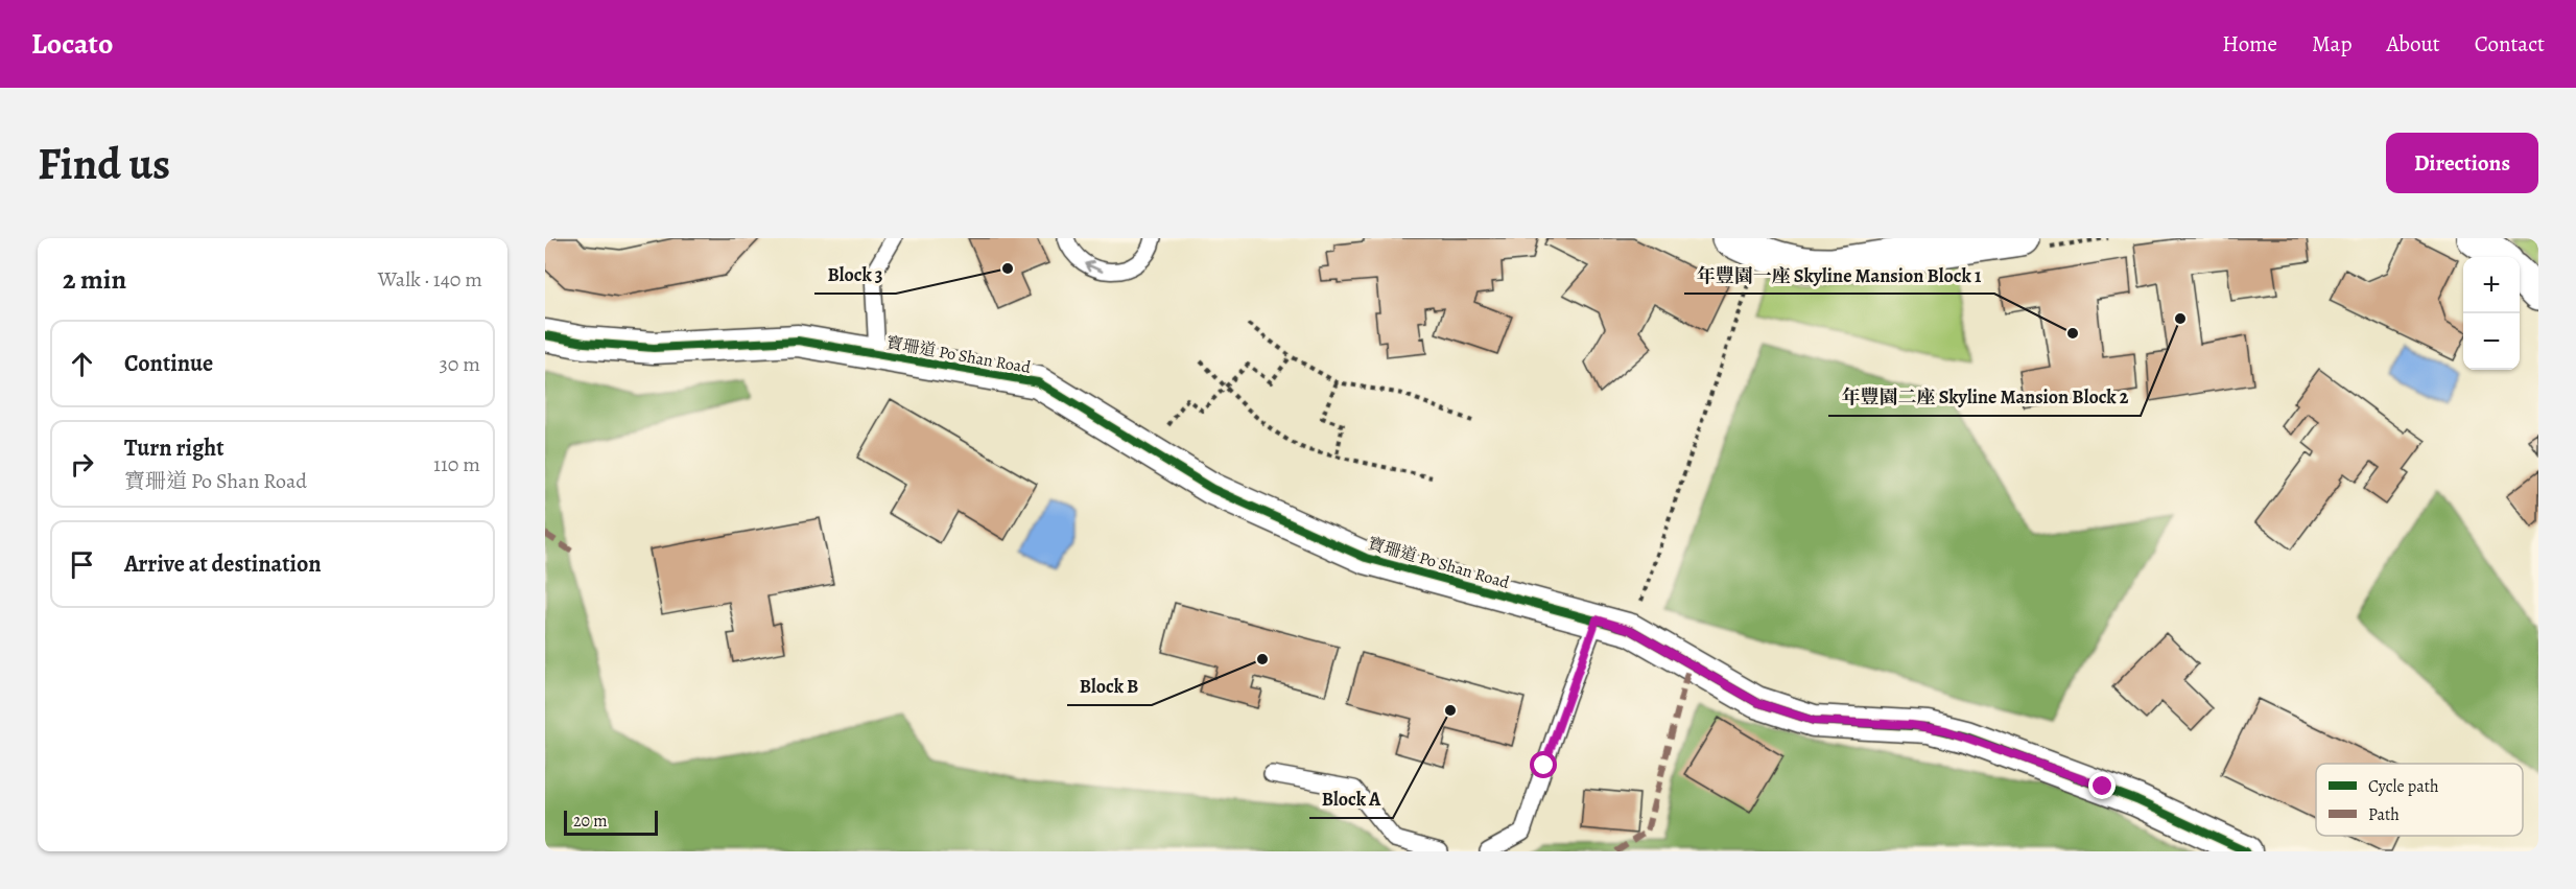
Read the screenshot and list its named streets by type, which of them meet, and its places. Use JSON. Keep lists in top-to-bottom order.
{
  "streets": {
    "street": ["寶珊道 Po Shan Road"]
  },
  "places": [
    "Block 3",
    "年豐園二座 Skyline Mansion Block 2",
    "年豐園一座 Skyline Mansion Block 1",
    "Block B",
    "Block A"
  ],
  "legend": ["Cycle path", "Path"],
  "scale_bar": "20 m",
  "page": {
    "header": "Locato",
    "nav": [
      "Home",
      "Map",
      "About",
      "Contact"
    ],
    "buttons": "Directions",
    "title": "Find us",
    "heading": ["2 min", "Walk · 140 m"],
    "map_buttons": ["+", "−"],
    "list": [
      ["Continue", "30 m"],
      ["Turn right", "寶珊道 Po Shan Road", "110 m"],
      "Arrive at destination"
    ],
    "scale": "20 m"
  }
}
